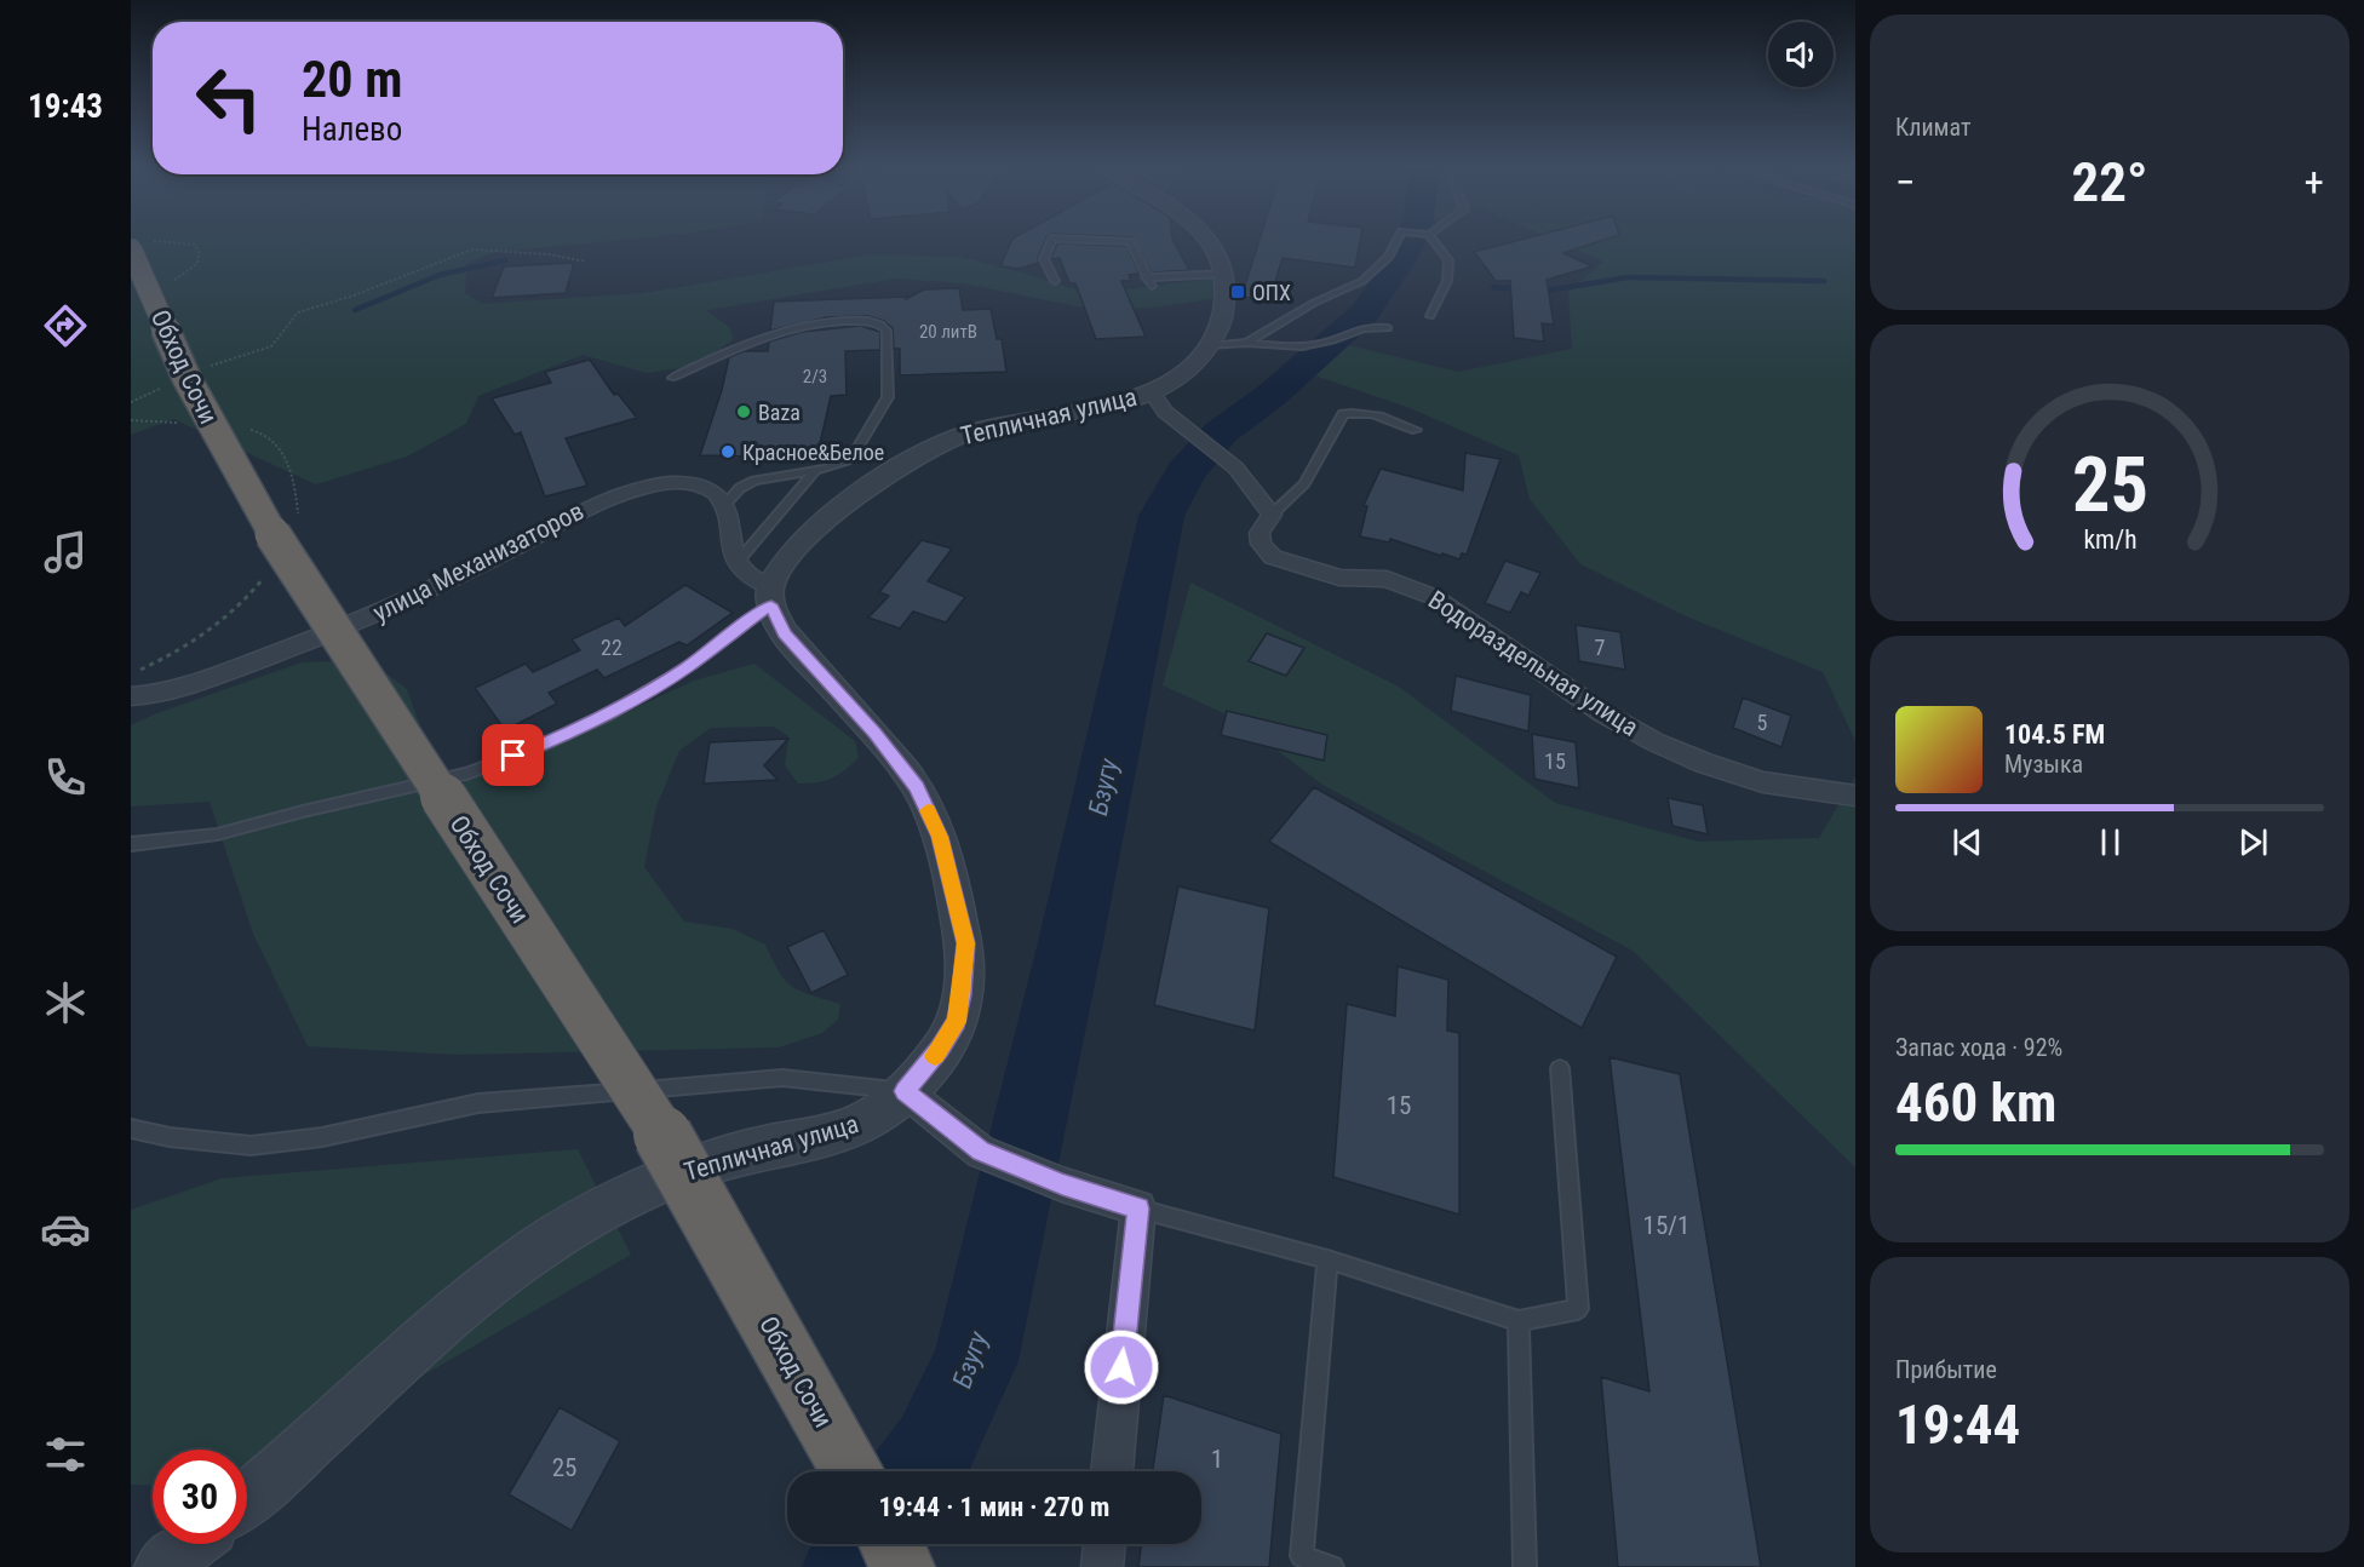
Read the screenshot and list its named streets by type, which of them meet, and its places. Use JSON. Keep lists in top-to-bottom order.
{
  "streets": {
    "highway": ["Обход Сочи"],
    "street": ["Тепличная улица", "улица Механизаторов", "Водораздельная улица"]
  },
  "water": ["Бзугу"],
  "places": {
    "transit": ["ОПХ"],
    "other": ["Baza", "Красное&Белое"]
  },
  "house_numbers": [
    "20 литВ",
    "2/3",
    "22",
    "7",
    "5",
    "15",
    "15",
    "15/1",
    "1",
    "25"
  ],
  "page": {
    "tabs": "19:43",
    "tile": [
      "Климат",
      ["Запас хода · 92%", "460 km"],
      ["Прибытие", "19:44"]
    ],
    "turn": ["20 m", "Налево"],
    "heat": ["−", "22°", "+"],
    "song": ["104.5 FM", "Музыка"],
    "limit": "30",
    "trip": "19:44 · 1 мин · 270 m",
    "gauge": ["25", "km/h"]
  }
}
